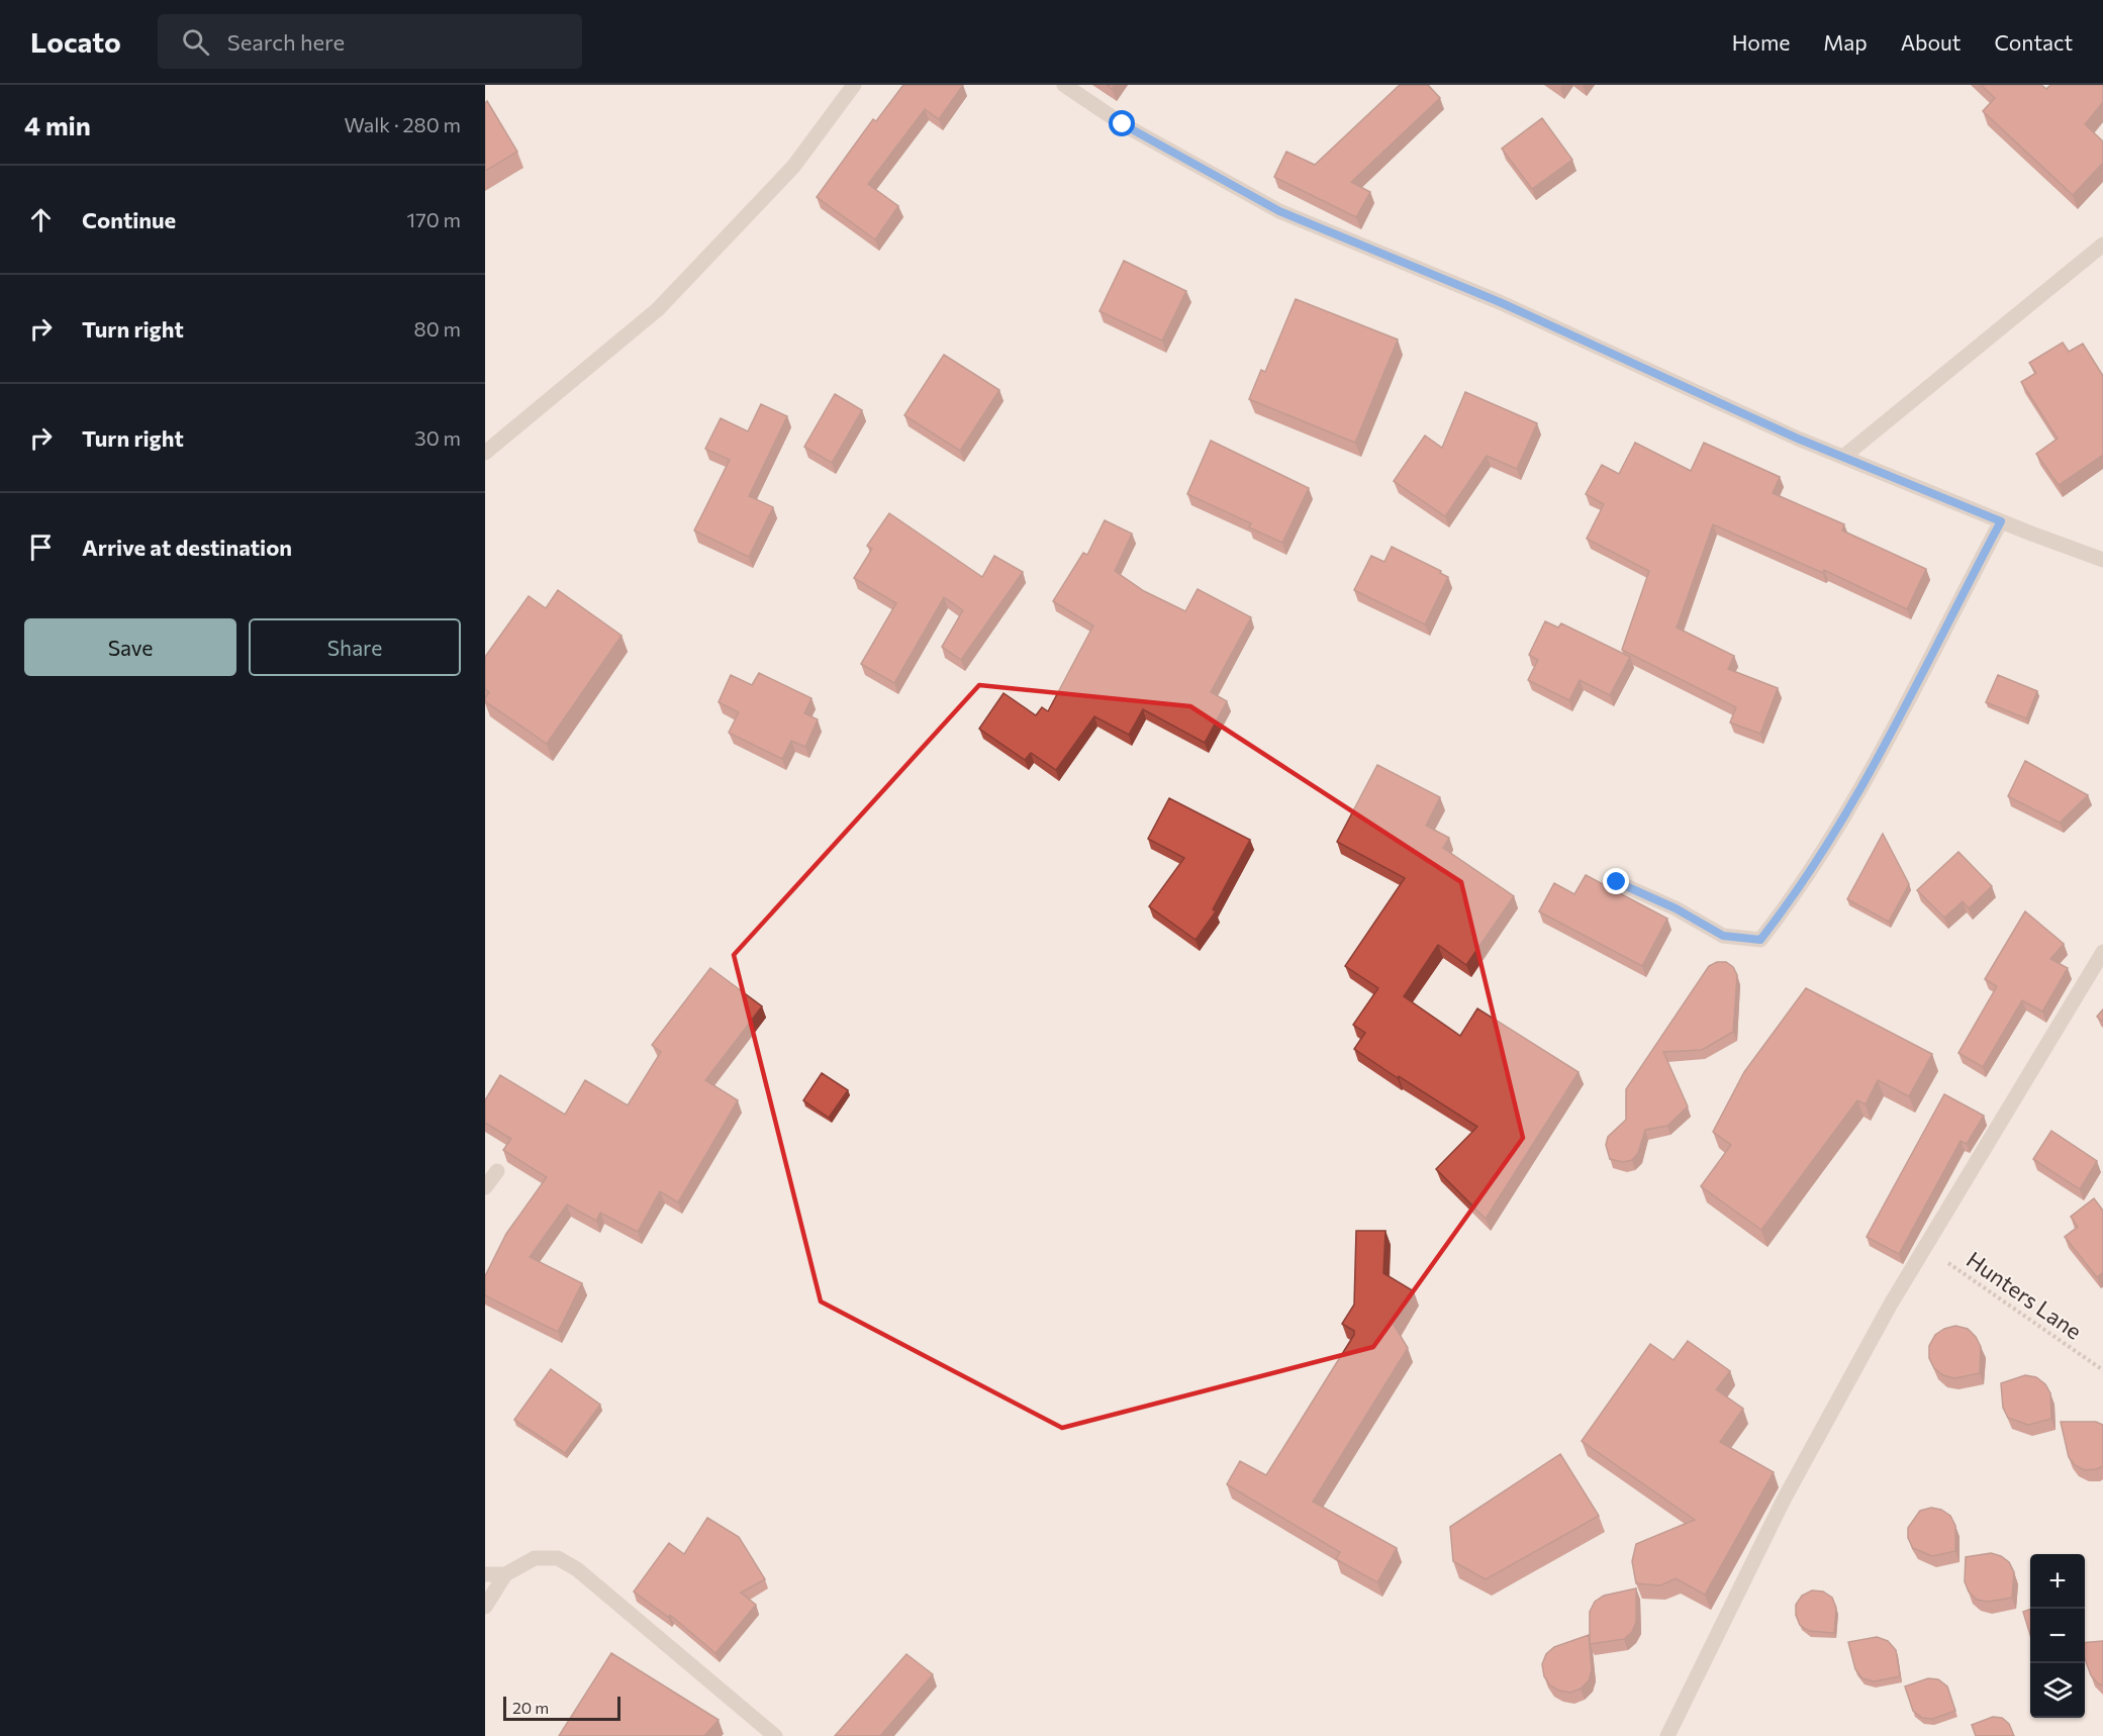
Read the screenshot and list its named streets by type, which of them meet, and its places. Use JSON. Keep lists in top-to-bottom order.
{
  "streets": {
    "path": ["Hunters Lane"]
  },
  "scale_bar": "20 m",
  "page": {
    "header": "Locato",
    "search": "Search here",
    "nav": [
      "Home",
      "Map",
      "About",
      "Contact"
    ],
    "heading": ["4 min", "Walk · 280 m"],
    "list": [
      ["Continue", "170 m"],
      ["Turn right", "80 m"],
      ["Turn right", "30 m"],
      "Arrive at destination"
    ],
    "buttons": ["Save", "Share"],
    "map_buttons": ["+", "−"],
    "scale": "20 m"
  }
}
